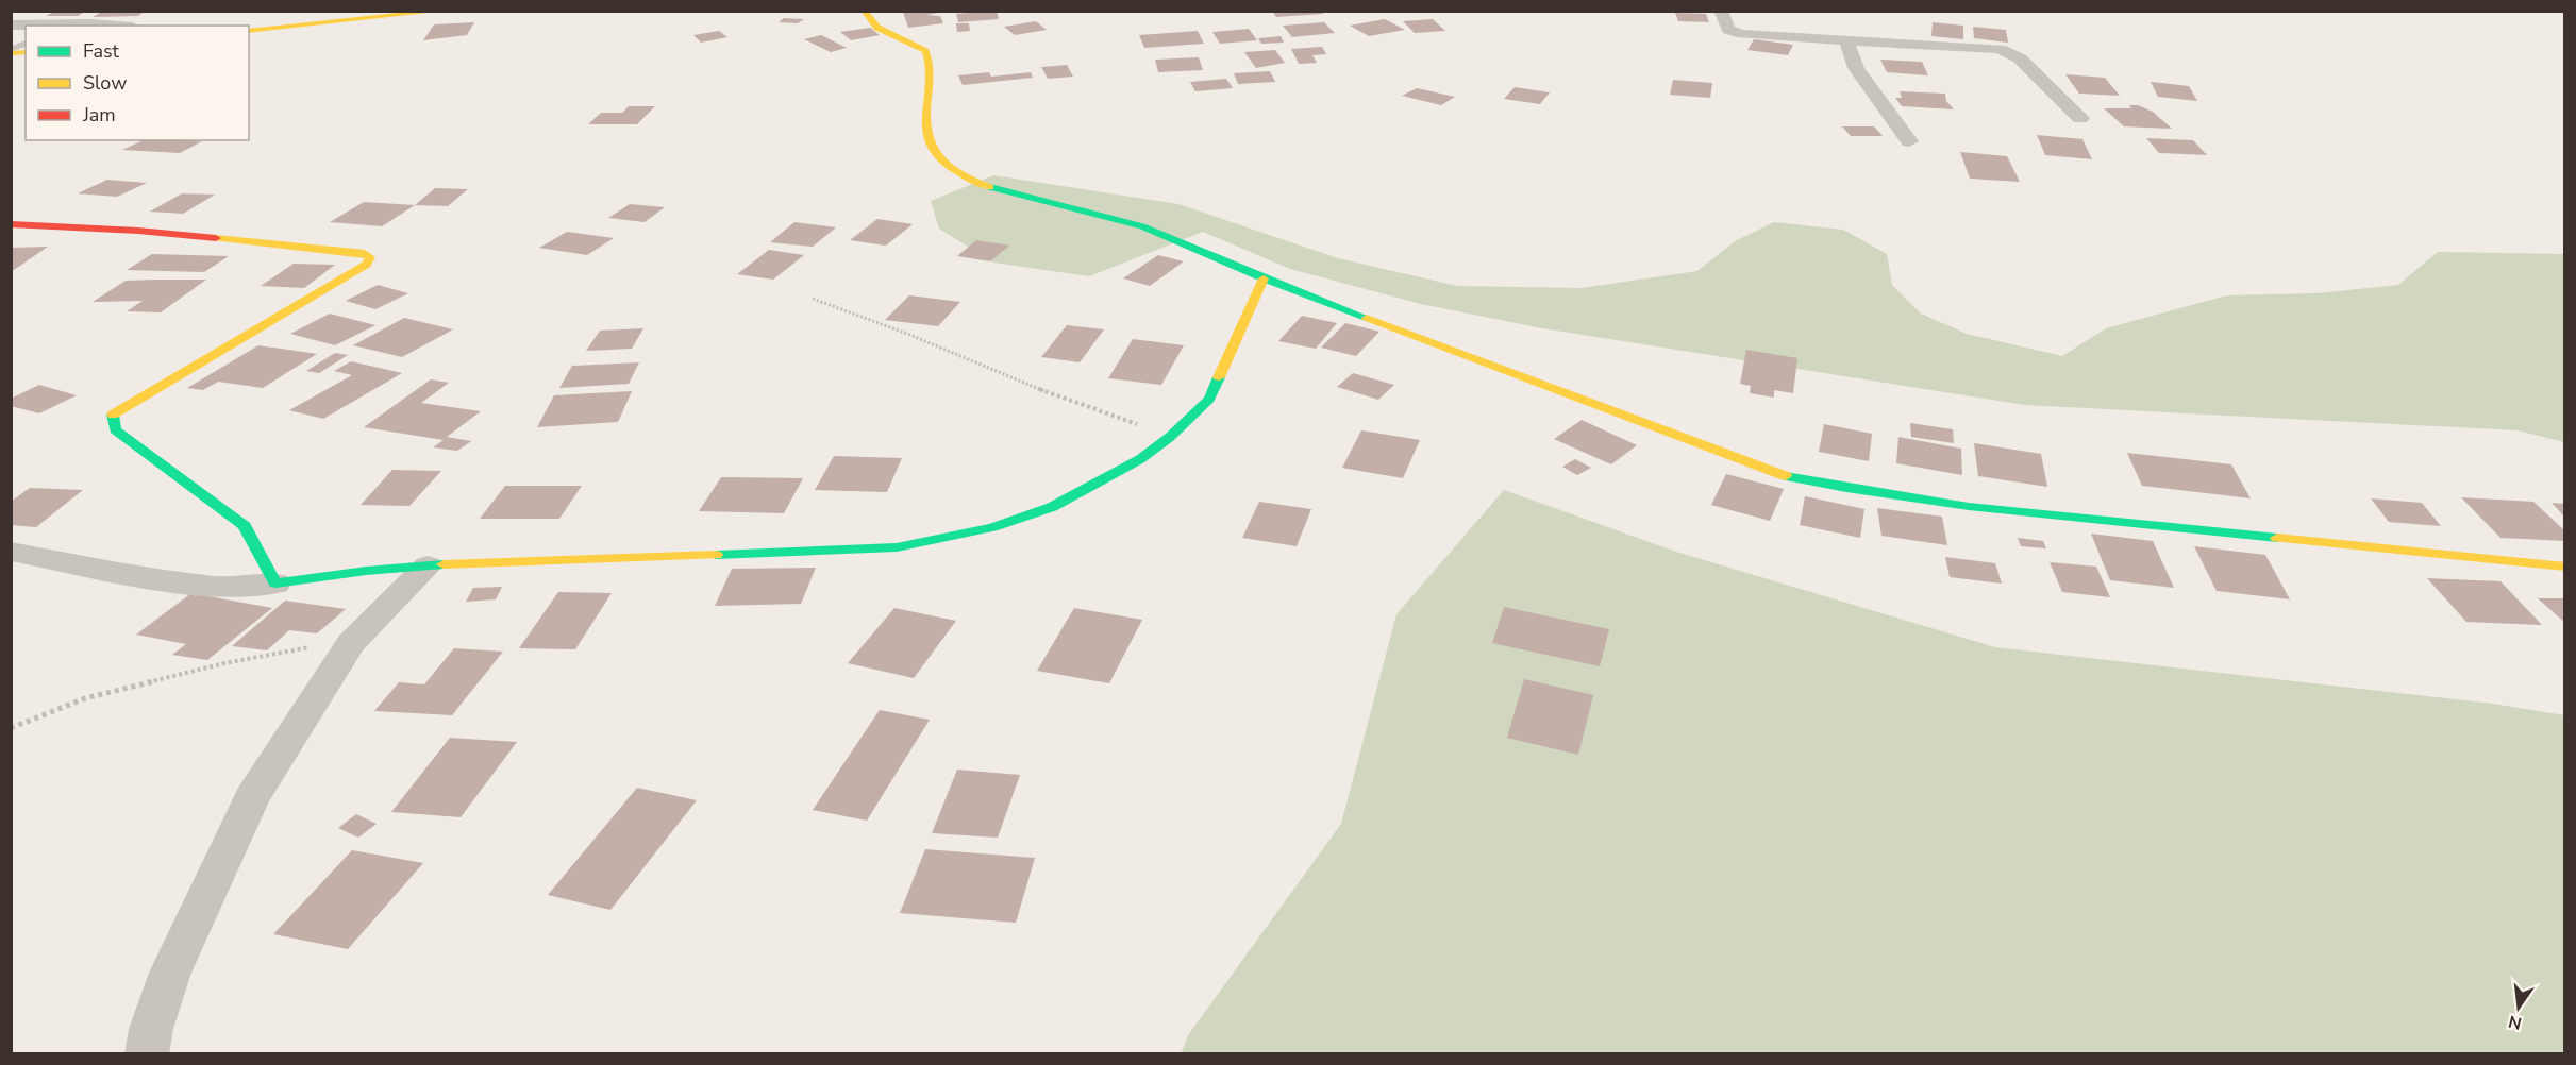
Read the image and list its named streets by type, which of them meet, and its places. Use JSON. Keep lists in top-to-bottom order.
{
  "legend": ["Fast", "Slow", "Jam"],
  "north": "bottom"
}
